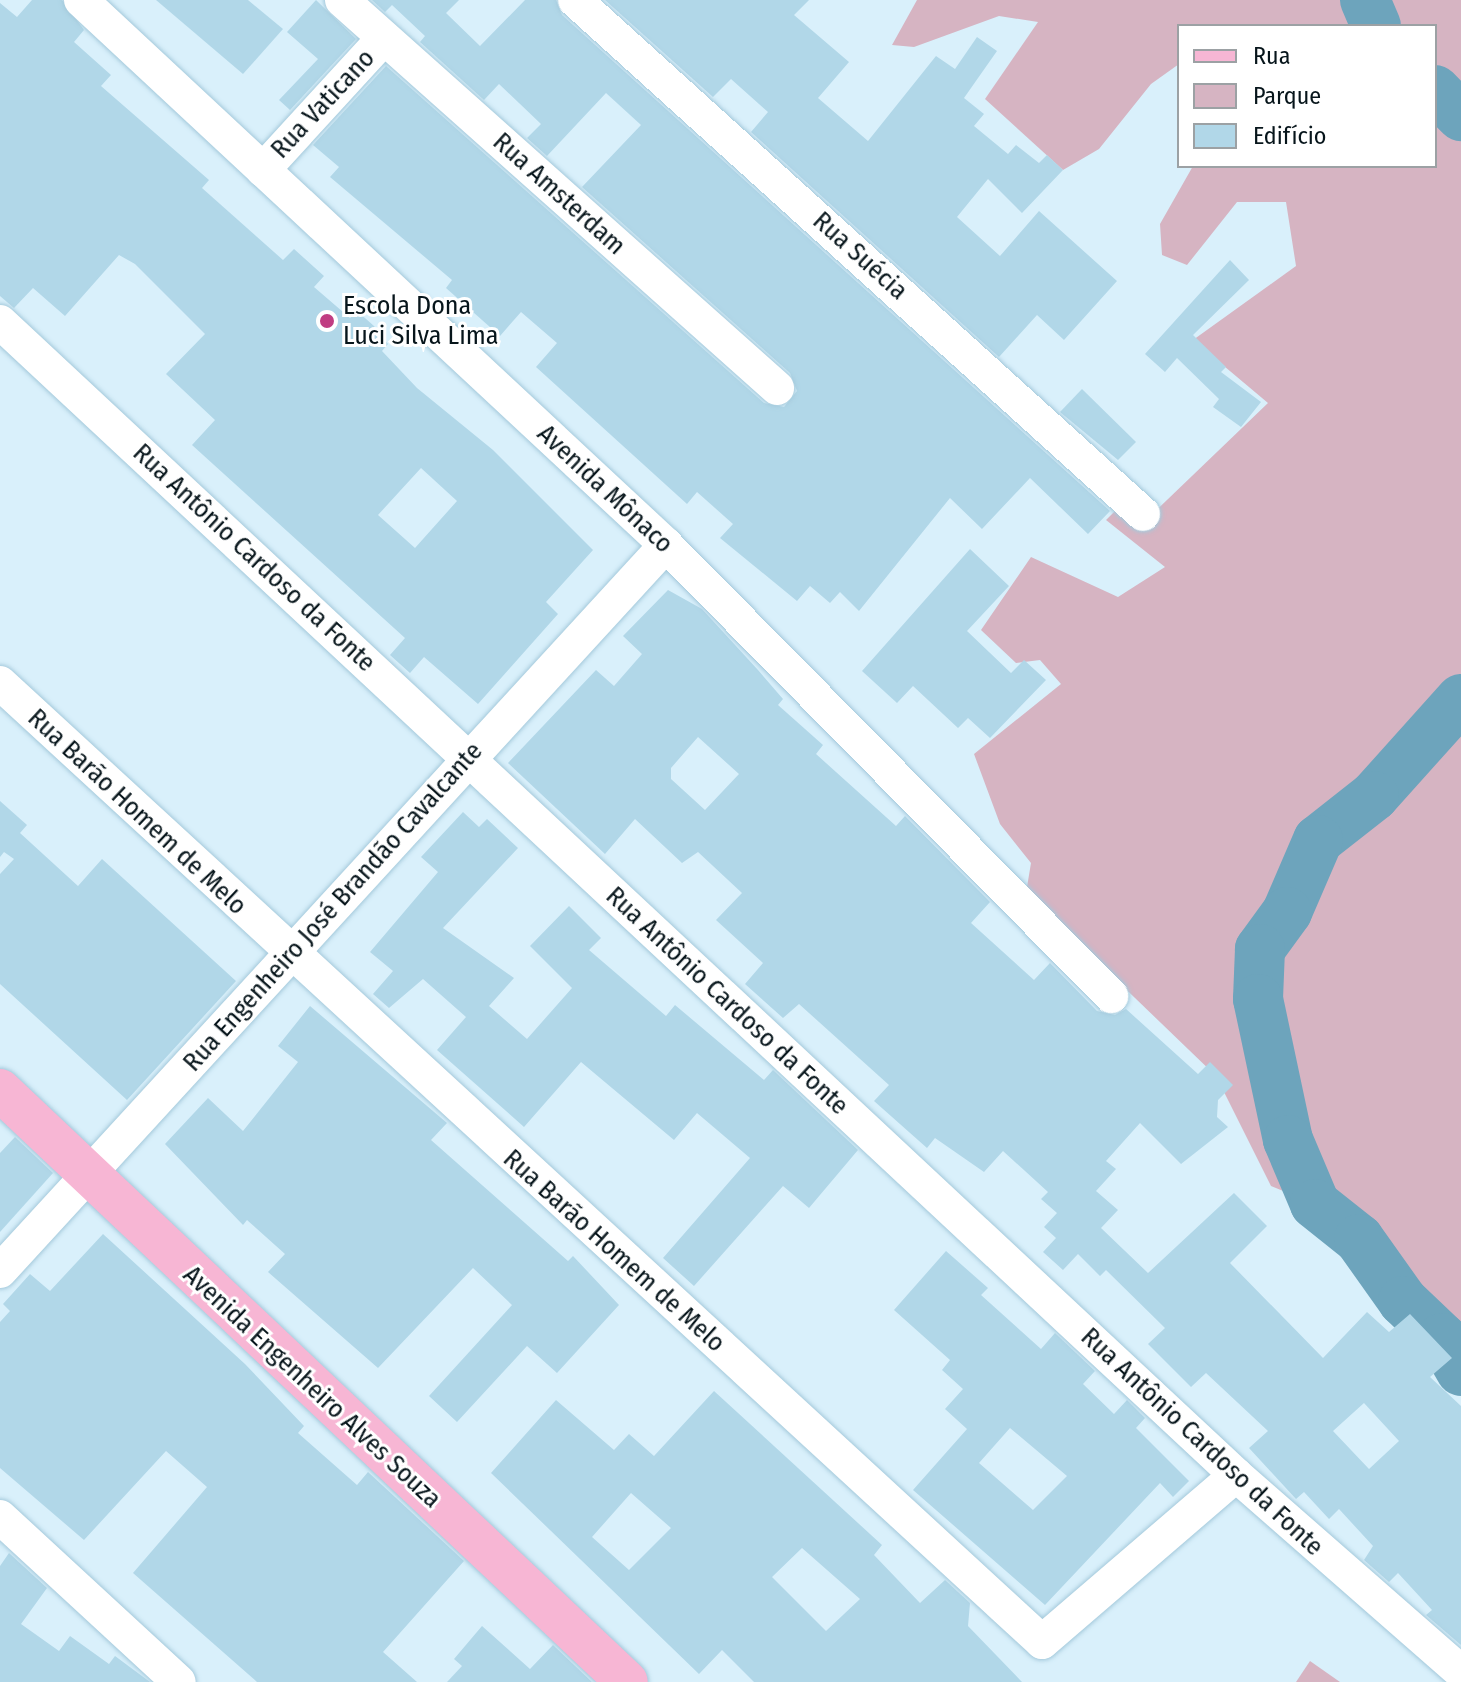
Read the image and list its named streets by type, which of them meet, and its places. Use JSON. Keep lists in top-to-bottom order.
{
  "streets": {
    "main road": ["Avenida Engenheiro Alves Souza"],
    "street": [
      "Rua Vaticano",
      "Rua Amsterdam",
      "Rua Suécia",
      "Avenida Mônaco",
      "Rua Antônio Cardoso da Fonte",
      "Rua Barão Homem de Melo",
      "Rua Engenheiro José Brandão Cavalcante"
    ]
  },
  "crossings": [
    ["Rua Vaticano", "Rua Amsterdam"],
    ["Rua Vaticano", "Avenida Mônaco"],
    ["Avenida Mônaco", "Rua Engenheiro José Brandão Cavalcante"],
    ["Rua Antônio Cardoso da Fonte", "Rua Barão Homem de Melo"],
    ["Rua Antônio Cardoso da Fonte", "Rua Engenheiro José Brandão Cavalcante"],
    ["Rua Barão Homem de Melo", "Rua Engenheiro José Brandão Cavalcante"],
    ["Rua Engenheiro José Brandão Cavalcante", "Avenida Engenheiro Alves Souza"]
  ],
  "places": ["Escola Dona Luci Silva Lima"],
  "legend": ["Rua", "Parque", "Edifício"]
}
